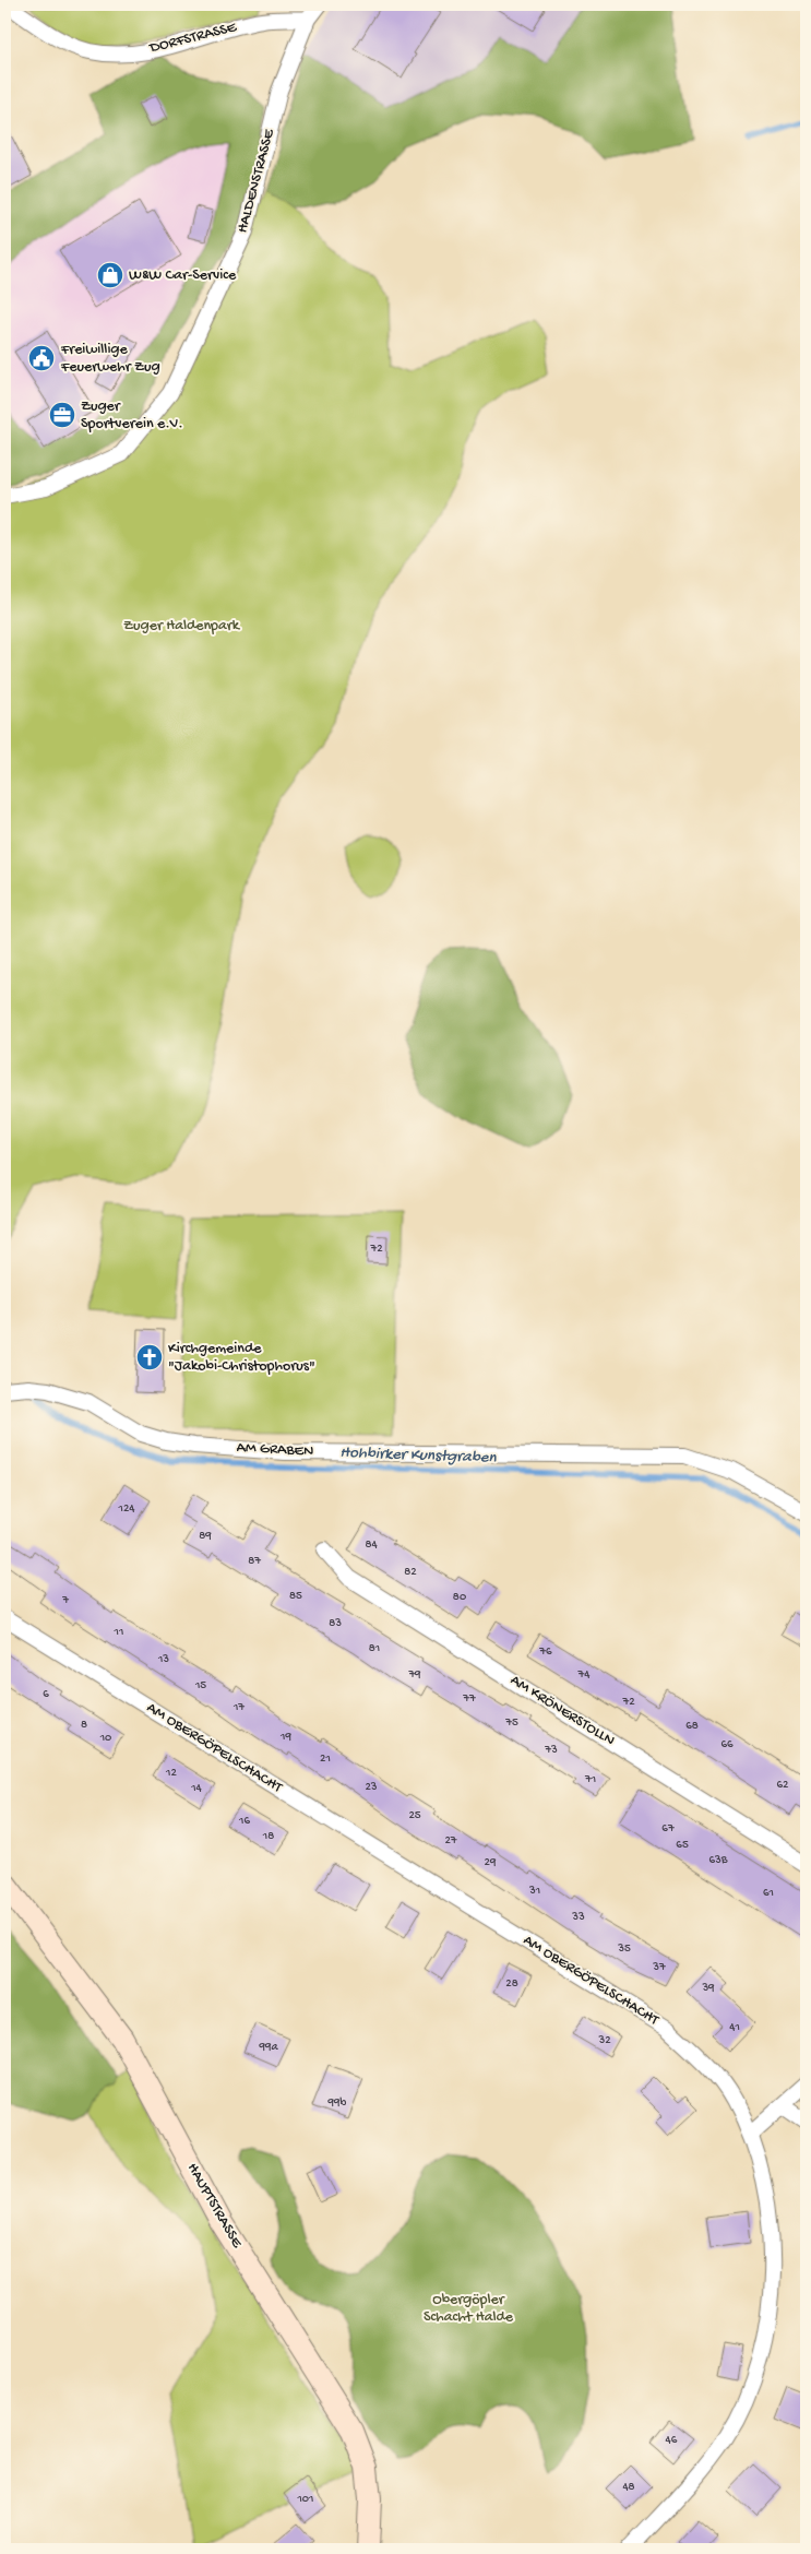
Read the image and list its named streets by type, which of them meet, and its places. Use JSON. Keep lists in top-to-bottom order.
{
  "streets": {
    "street": [
      "DORFSTRASSE",
      "HALDENSTRASSE",
      "AM GRABEN",
      "AM KRÖNERSTOLLN",
      "AM OBERGÖPELSCHACHT",
      "HAUPTSTRASSE"
    ]
  },
  "crossings": [
    ["DORFSTRASSE", "HALDENSTRASSE"]
  ],
  "water": ["Hohbirker Kunstgraben"],
  "parks": ["Zuger Haldenpark", "Obergöpler Schacht Halde"],
  "places": {
    "shop": ["W&W Car-Service"],
    "public building": ["Freiwillige Feuerwehr Zug"],
    "office": ["Zuger Sportverein e.V."],
    "church": ["Kirchgemeinde \"Jakobi-Christophorus\""]
  },
  "house_numbers": [
    "72",
    "124",
    "89",
    "84",
    "87",
    "82",
    "85",
    "80",
    "7",
    "83",
    "11",
    "81",
    "76",
    "13",
    "79",
    "74",
    "15",
    "6",
    "77",
    "72",
    "17",
    "75",
    "8",
    "68",
    "19",
    "10",
    "66",
    "73",
    "21",
    "12",
    "71",
    "62",
    "23",
    "14",
    "25",
    "16",
    "67",
    "18",
    "27",
    "65",
    "63B",
    "29",
    "31",
    "61",
    "33",
    "35",
    "37",
    "28",
    "39",
    "41",
    "32",
    "99a",
    "99b",
    "46",
    "48",
    "101"
  ]
}
